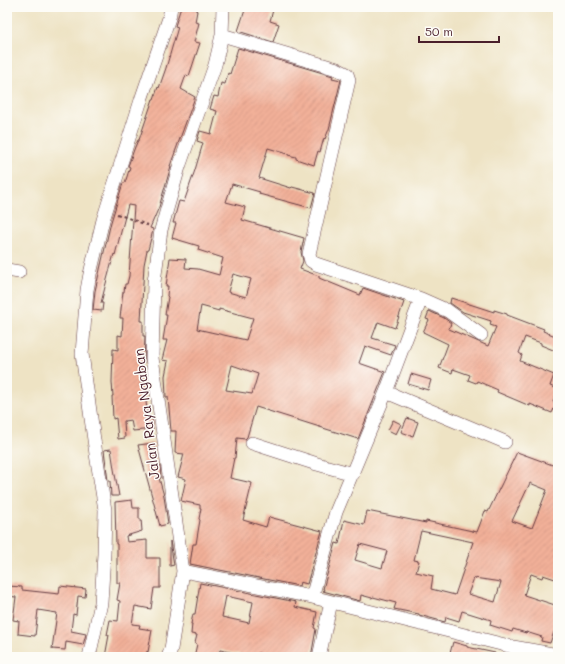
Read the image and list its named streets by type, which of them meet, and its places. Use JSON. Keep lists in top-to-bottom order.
{
  "streets": {
    "street": ["Jalan Raya Ngaban"]
  },
  "scale_bar": "50 m"
}
